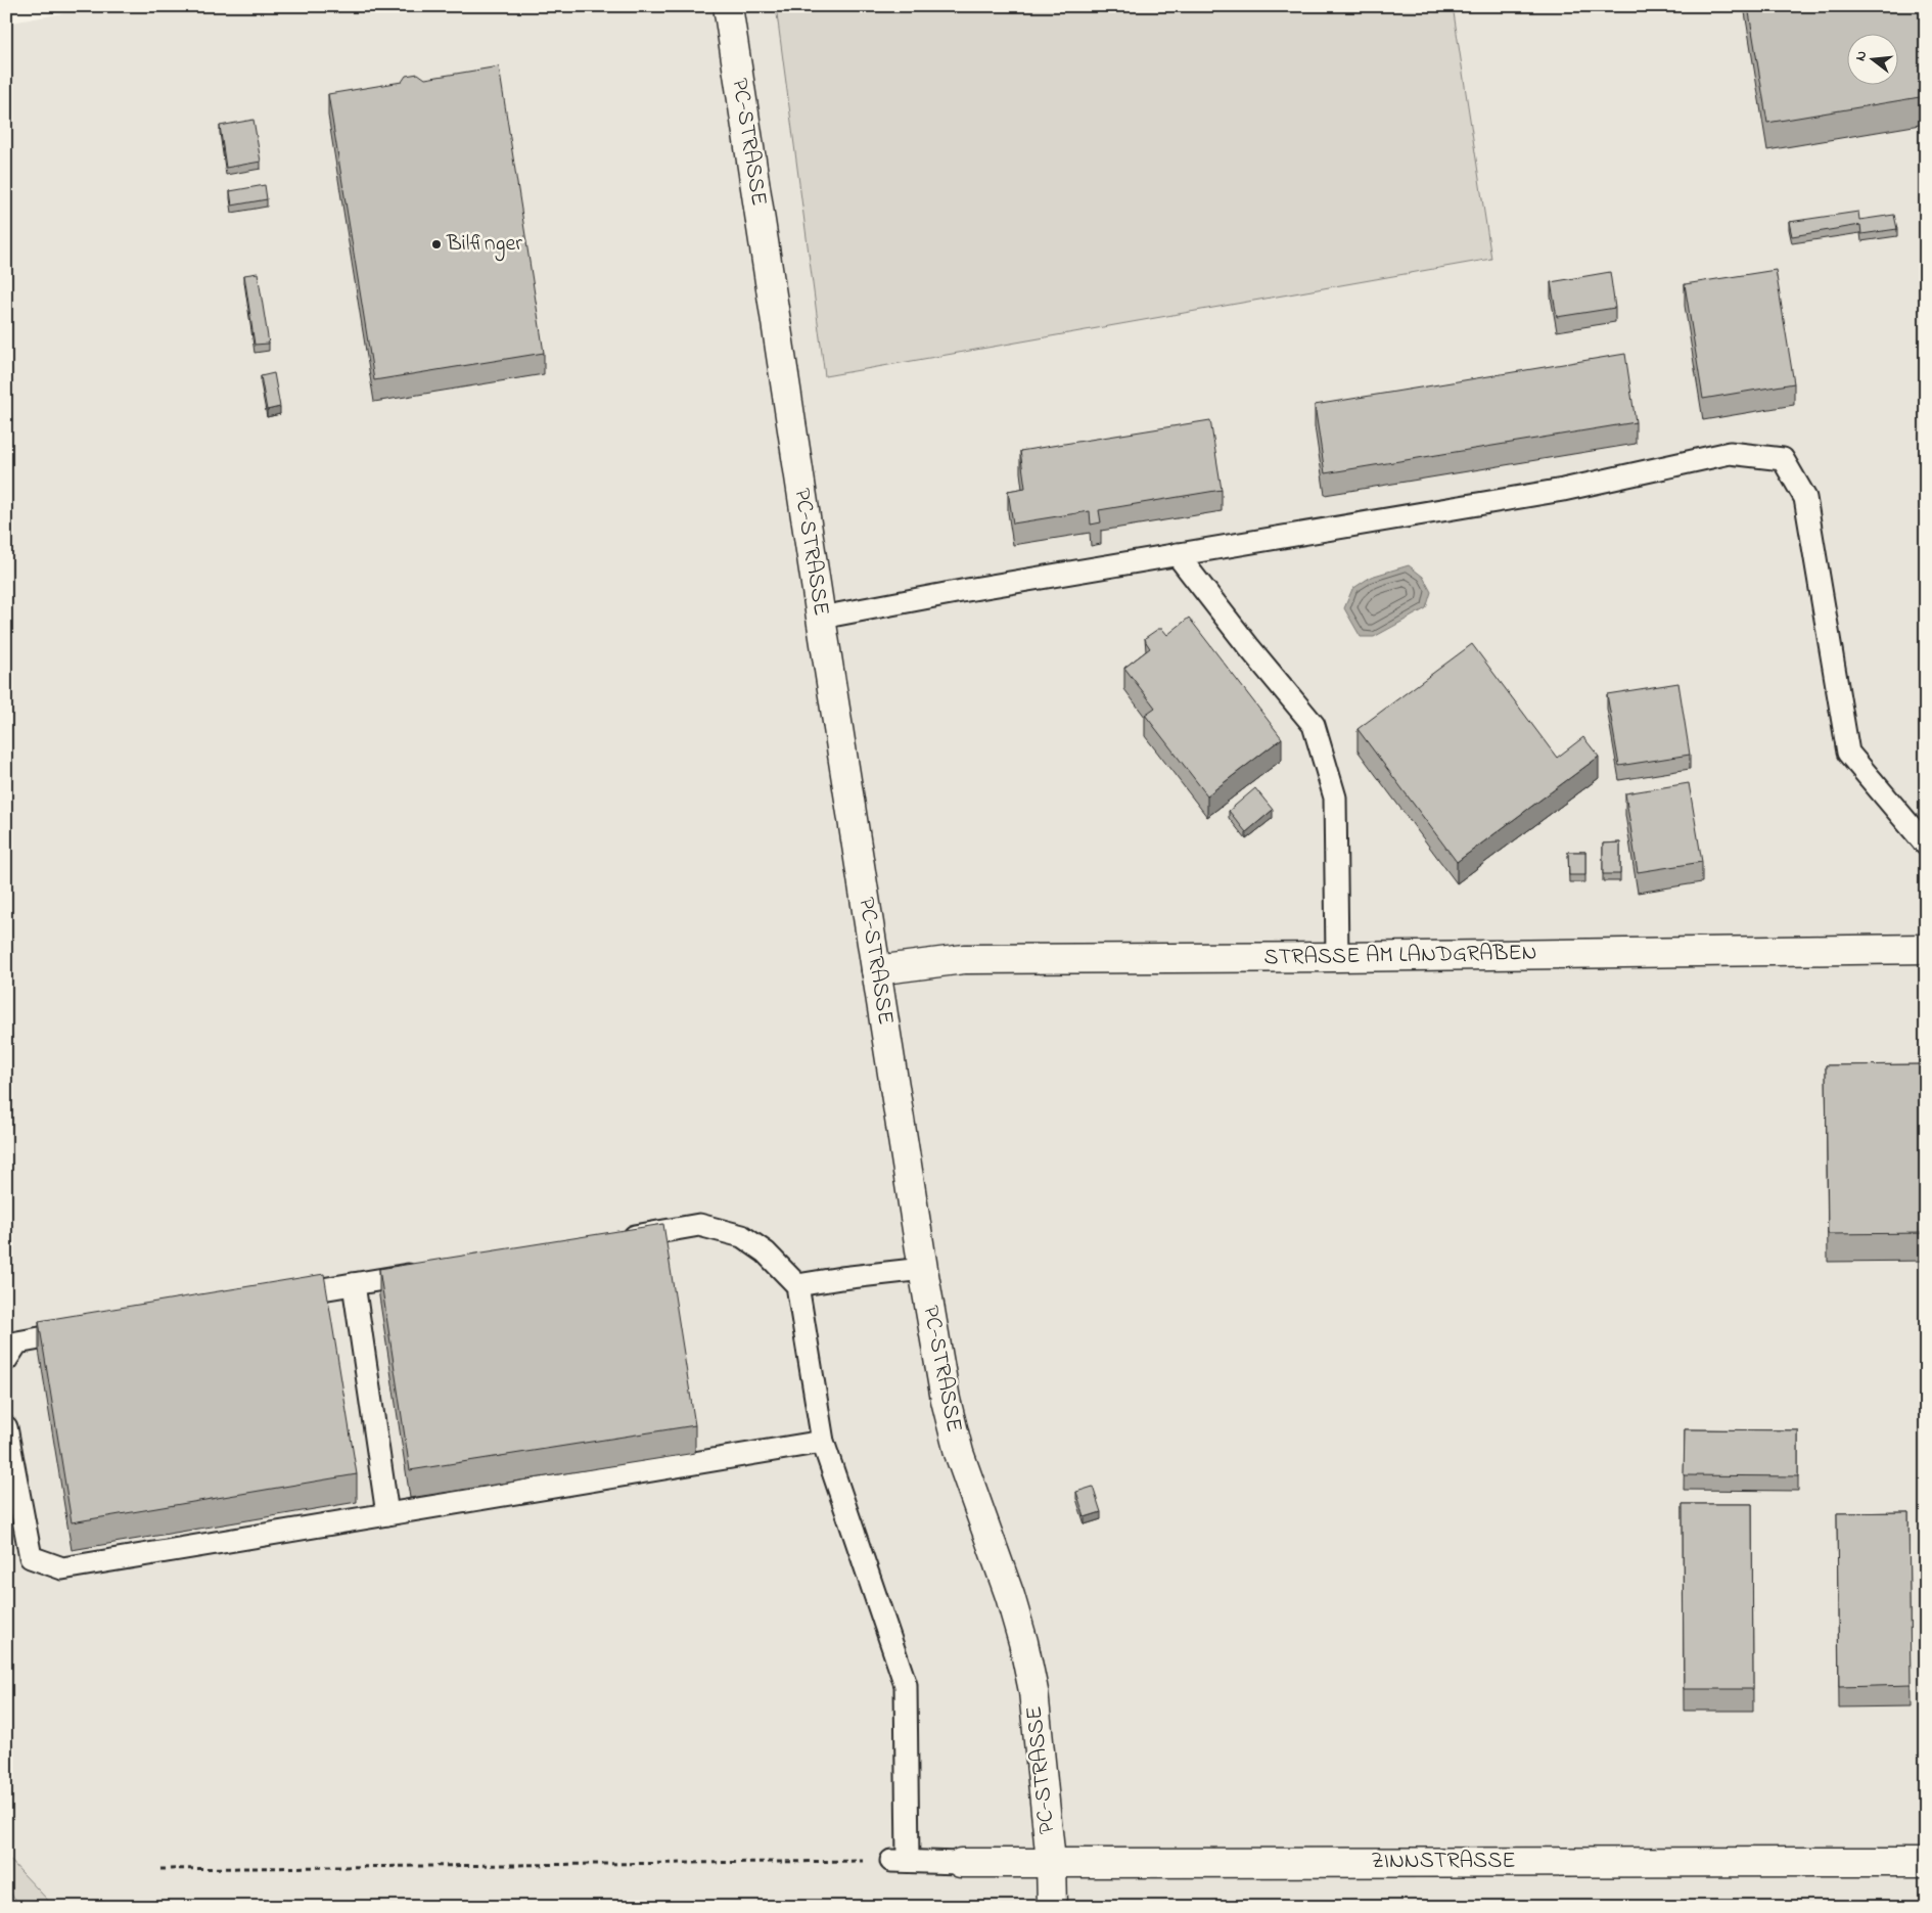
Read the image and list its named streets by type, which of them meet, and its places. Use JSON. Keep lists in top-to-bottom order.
{
  "streets": {
    "street": ["PC-STRASSE", "STRASSE AM LANDGRABEN", "ZINNSTRASSE"]
  },
  "crossings": [
    ["PC-STRASSE", "STRASSE AM LANDGRABEN"],
    ["PC-STRASSE", "ZINNSTRASSE"]
  ],
  "places": ["Bilfinger"],
  "north": "left"
}
